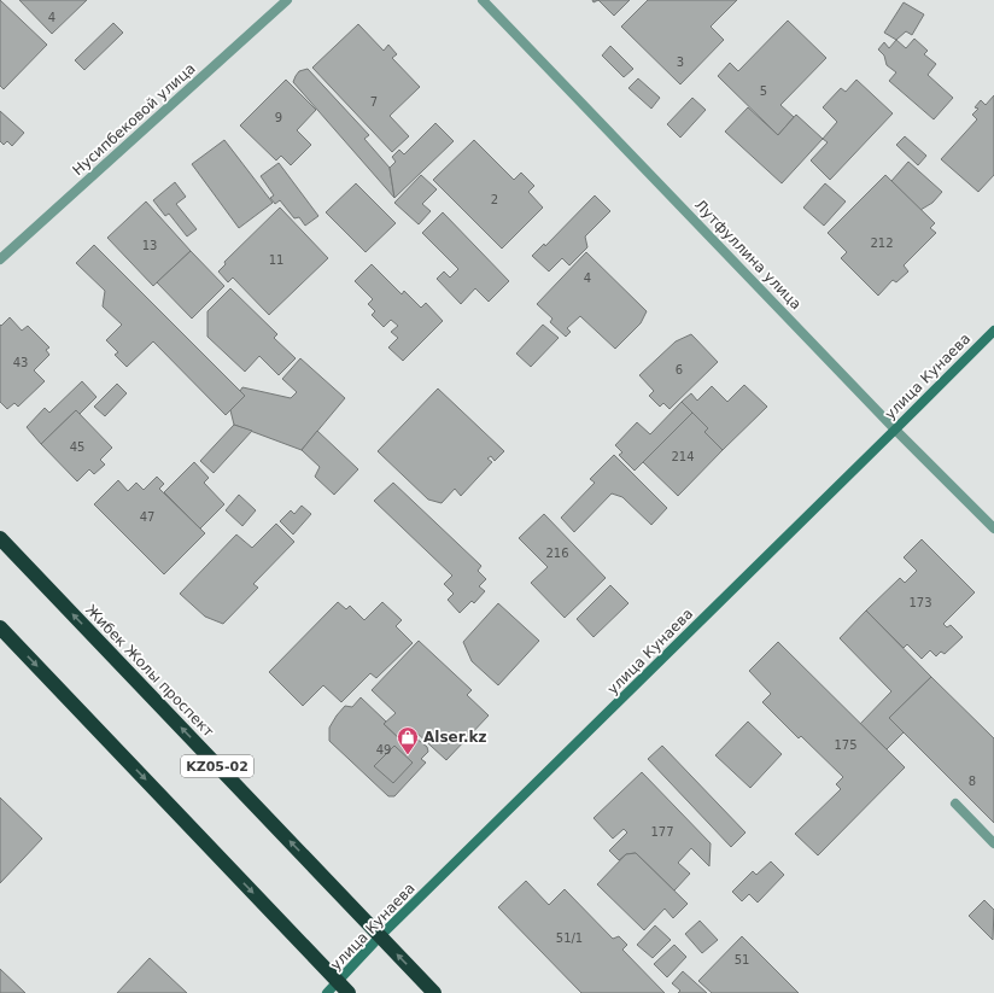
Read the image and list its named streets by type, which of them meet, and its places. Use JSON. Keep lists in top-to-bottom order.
{
  "streets": {
    "highway": ["Жибек Жолы проспект", "KZ05-02"],
    "main road": ["улица Кунаева"],
    "street": ["Нусипбековой улица", "Лутфуллина улица"]
  },
  "crossings": [
    ["Лутфуллина улица", "улица Кунаева"],
    ["улица Кунаева", "Жибек Жолы проспект"]
  ],
  "places": {
    "shop": ["Alser.kz"]
  },
  "house_numbers": [
    "4",
    "3",
    "5",
    "7",
    "9",
    "2",
    "212",
    "13",
    "11",
    "4",
    "43",
    "6",
    "45",
    "214",
    "47",
    "216",
    "173",
    "175",
    "49",
    "8",
    "177",
    "51/1",
    "51"
  ]
}
